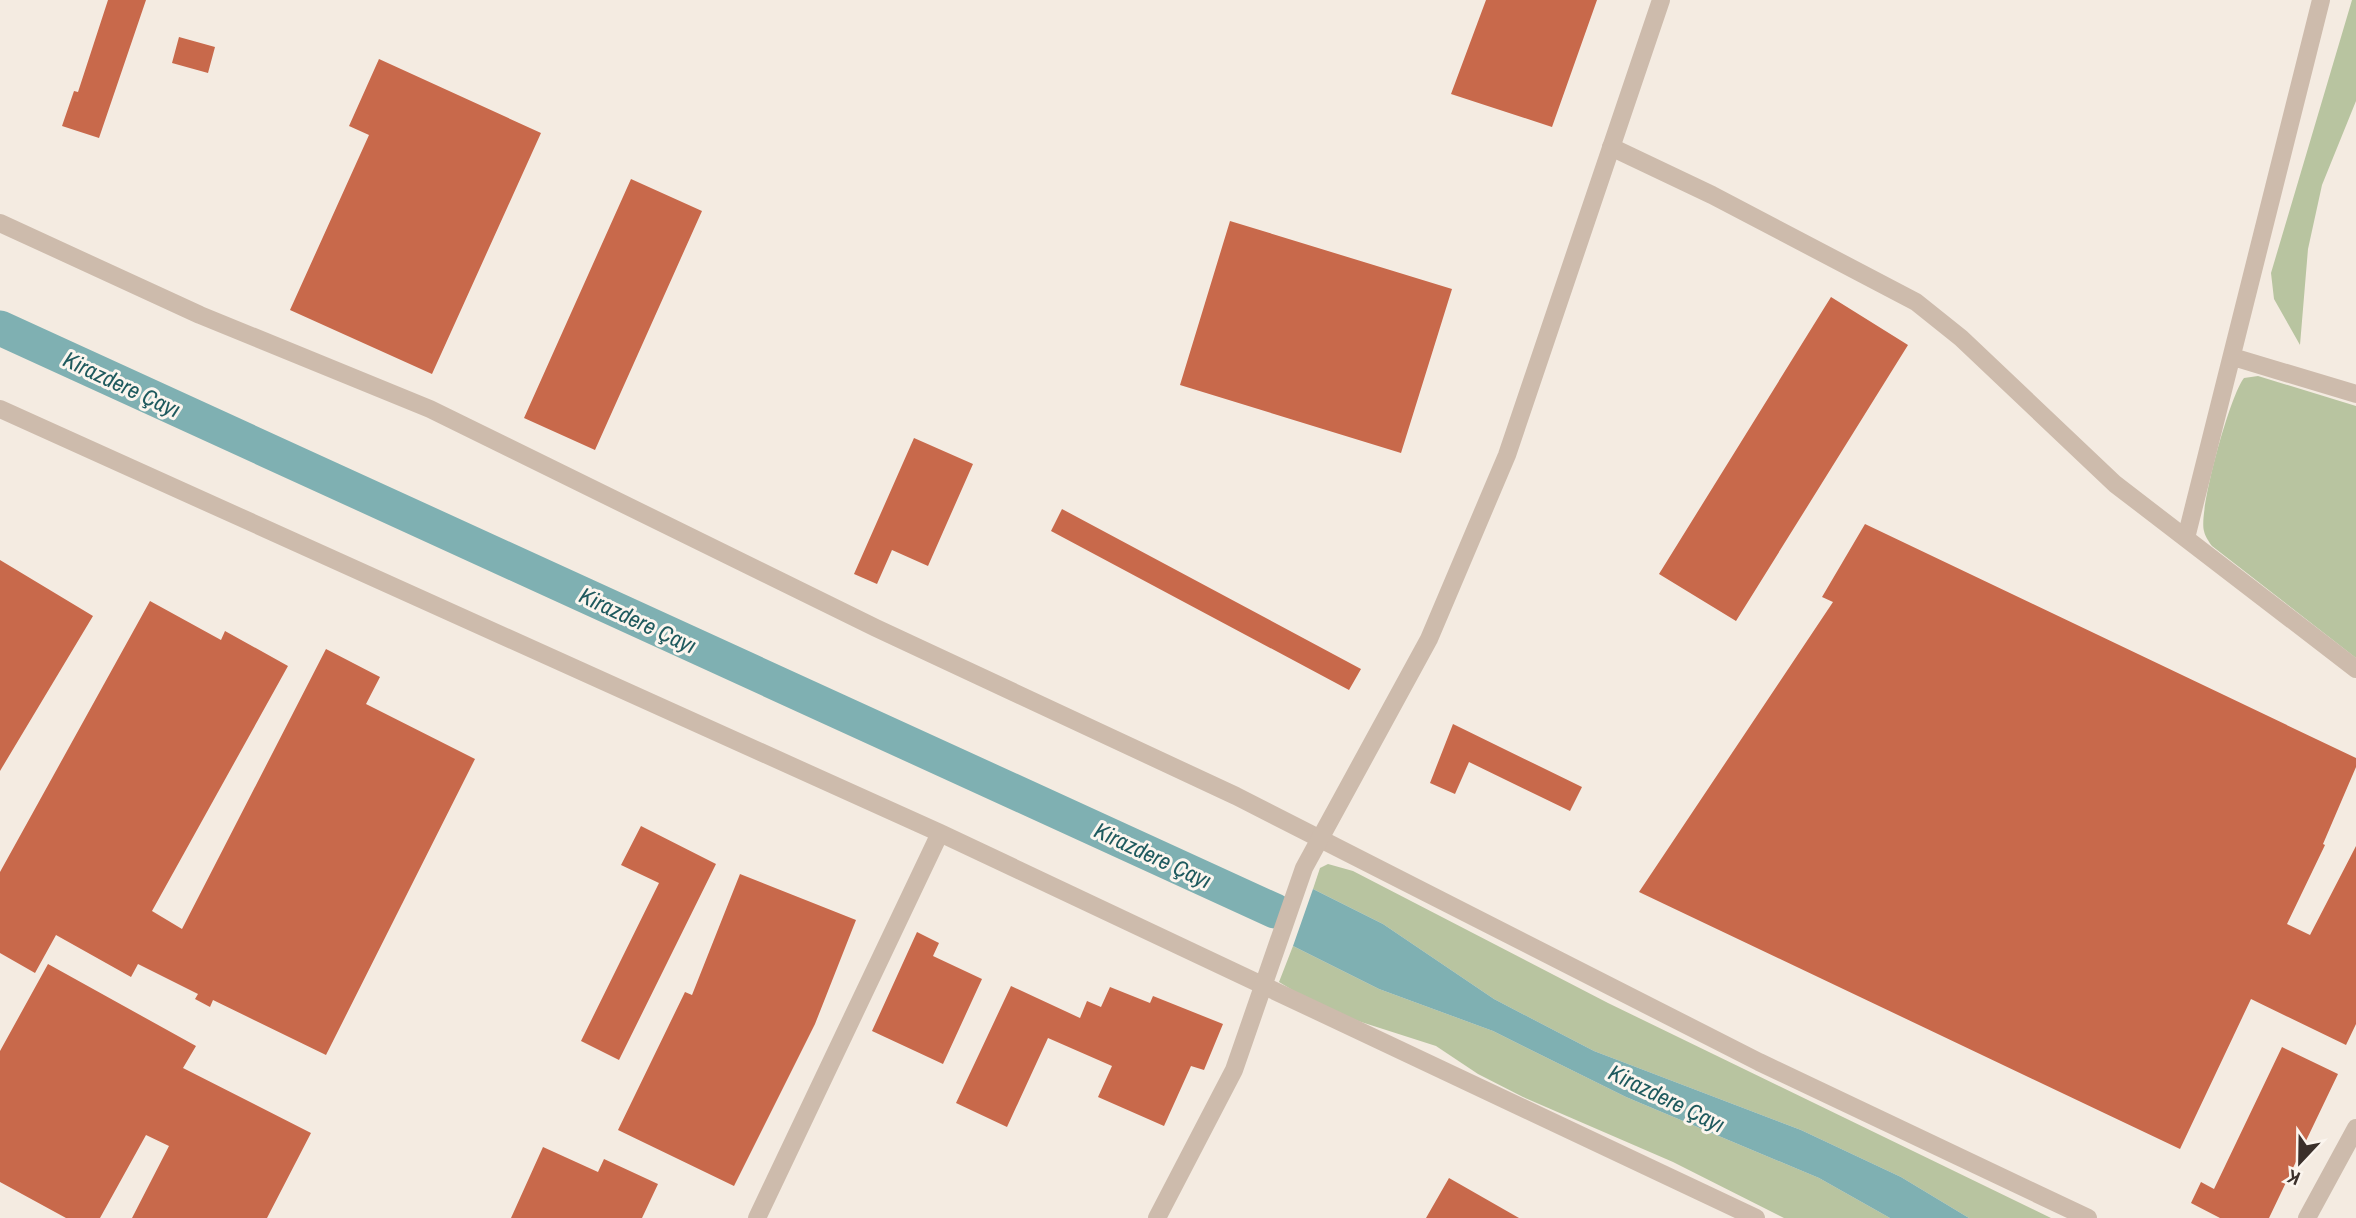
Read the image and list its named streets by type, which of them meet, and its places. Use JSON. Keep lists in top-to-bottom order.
{
  "water": ["Kirazdere Çayı"],
  "north": "bottom"
}
